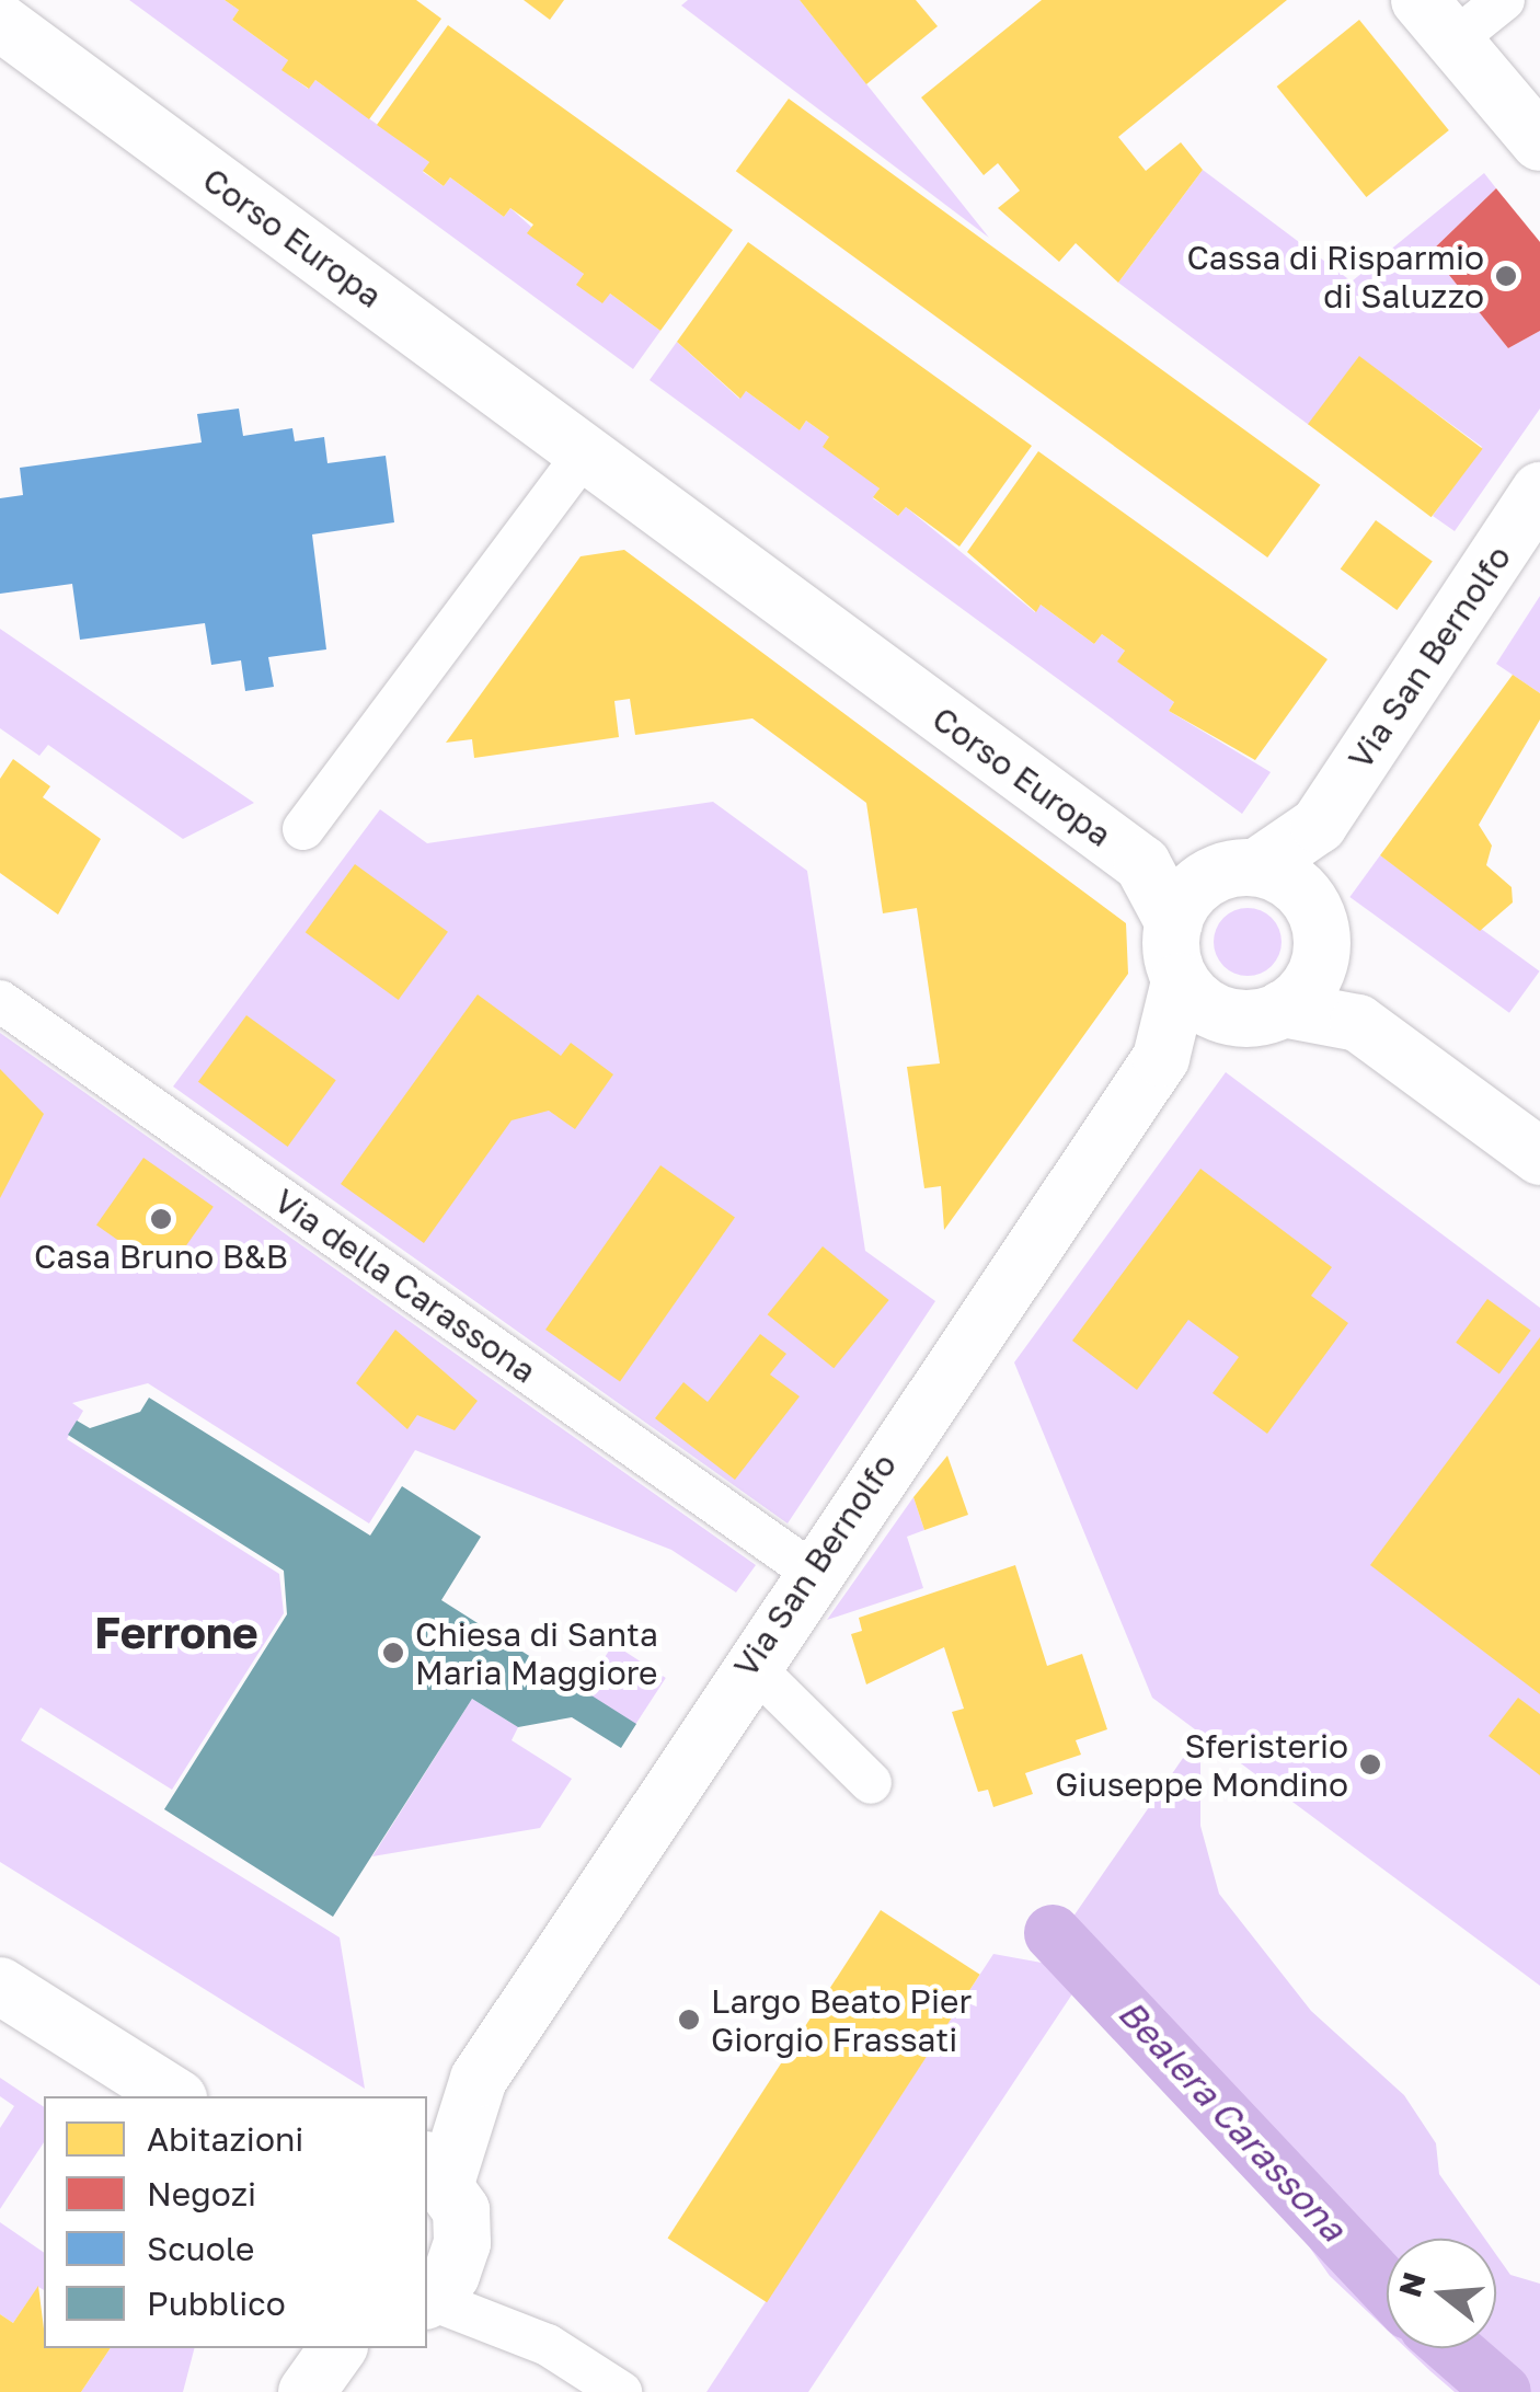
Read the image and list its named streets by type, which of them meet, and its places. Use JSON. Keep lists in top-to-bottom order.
{
  "streets": {
    "street": ["Corso Europa", "Via San Bernolfo", "Via della Carassona"]
  },
  "crossings": [
    ["Corso Europa", "Via San Bernolfo"],
    ["Via San Bernolfo", "Via della Carassona"]
  ],
  "districts": ["Ferrone"],
  "water": ["Bealera Carassona"],
  "places": [
    "Cassa di Risparmio di Saluzzo",
    "Casa Bruno B&B",
    "Chiesa di Santa Maria Maggiore",
    "Sferisterio Giuseppe Mondino",
    "Largo Beato Pier Giorgio Frassati"
  ],
  "legend": [
    "Abitazioni",
    "Negozi",
    "Scuole",
    "Pubblico"
  ],
  "north": "left"
}
